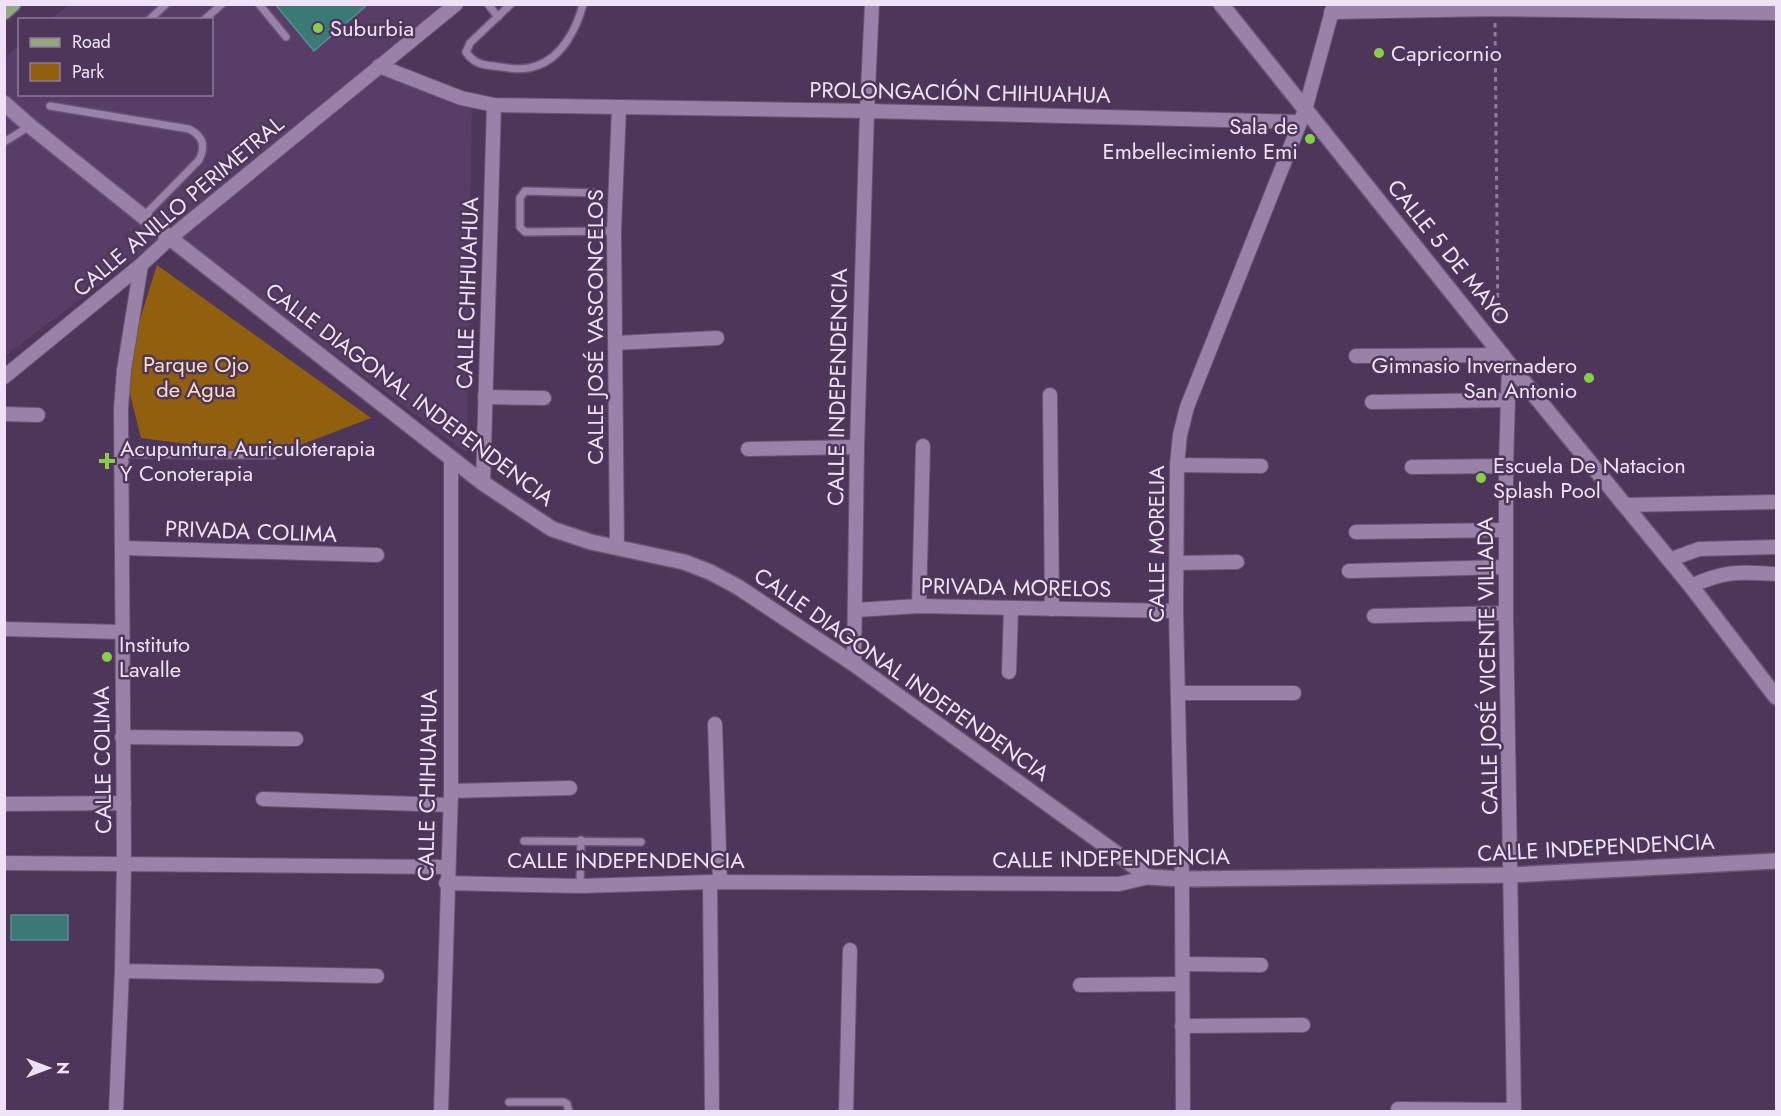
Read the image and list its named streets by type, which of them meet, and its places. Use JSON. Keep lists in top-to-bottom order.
{
  "streets": {
    "main road": ["CALLE 5 DE MAYO", "CALLE INDEPENDENCIA", "CALLE DIAGONAL INDEPENDENCIA"],
    "street": [
      "PROLONGACIÓN CHIHUAHUA",
      "CALLE ANILLO PERIMETRAL",
      "CALLE CHIHUAHUA",
      "CALLE JOSÉ VASCONCELOS",
      "PRIVADA COLIMA",
      "CALLE MORELIA",
      "PRIVADA MORELOS",
      "CALLE JOSÉ VICENTE VILLADA",
      "CALLE COLIMA"
    ]
  },
  "crossings": [
    ["PROLONGACIÓN CHIHUAHUA", "CALLE 5 DE MAYO"],
    ["PROLONGACIÓN CHIHUAHUA", "CALLE JOSÉ VASCONCELOS"],
    ["PROLONGACIÓN CHIHUAHUA", "CALLE INDEPENDENCIA"],
    ["PROLONGACIÓN CHIHUAHUA", "CALLE MORELIA"],
    ["CALLE ANILLO PERIMETRAL", "CALLE DIAGONAL INDEPENDENCIA"],
    ["CALLE ANILLO PERIMETRAL", "CALLE COLIMA"],
    ["CALLE 5 DE MAYO", "CALLE MORELIA"],
    ["CALLE 5 DE MAYO", "CALLE JOSÉ VICENTE VILLADA"],
    ["CALLE CHIHUAHUA", "CALLE INDEPENDENCIA"],
    ["CALLE CHIHUAHUA", "CALLE DIAGONAL INDEPENDENCIA"],
    ["CALLE JOSÉ VASCONCELOS", "CALLE DIAGONAL INDEPENDENCIA"],
    ["CALLE INDEPENDENCIA", "CALLE DIAGONAL INDEPENDENCIA"],
    ["CALLE INDEPENDENCIA", "CALLE MORELIA"],
    ["CALLE INDEPENDENCIA", "PRIVADA MORELOS"],
    ["CALLE INDEPENDENCIA", "CALLE JOSÉ VICENTE VILLADA"],
    ["PRIVADA COLIMA", "CALLE COLIMA"],
    ["CALLE MORELIA", "PRIVADA MORELOS"]
  ],
  "parks": ["Parque Ojo de Agua"],
  "places": {
    "other": [
      "Suburbia",
      "Capricornio",
      "Sala de Embellecimiento Emi",
      "Gimnasio Invernadero San Antonio",
      "Escuela De Natacion Splash Pool",
      "Instituto Lavalle"
    ],
    "health": ["Acupuntura Auriculoterapia Y Conoterapia"]
  },
  "legend": ["Road", "Park"],
  "north": "right"
}
